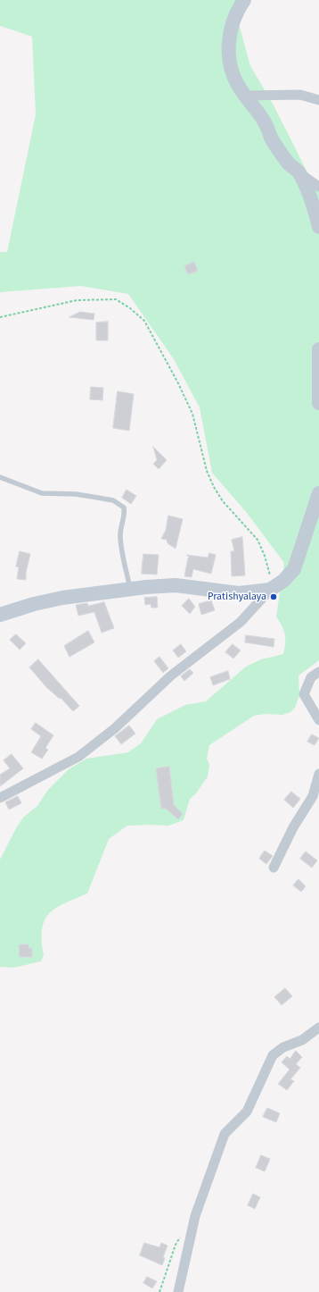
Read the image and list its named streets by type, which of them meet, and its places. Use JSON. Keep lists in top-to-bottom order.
{
  "places": ["Pratishyalaya"]
}
